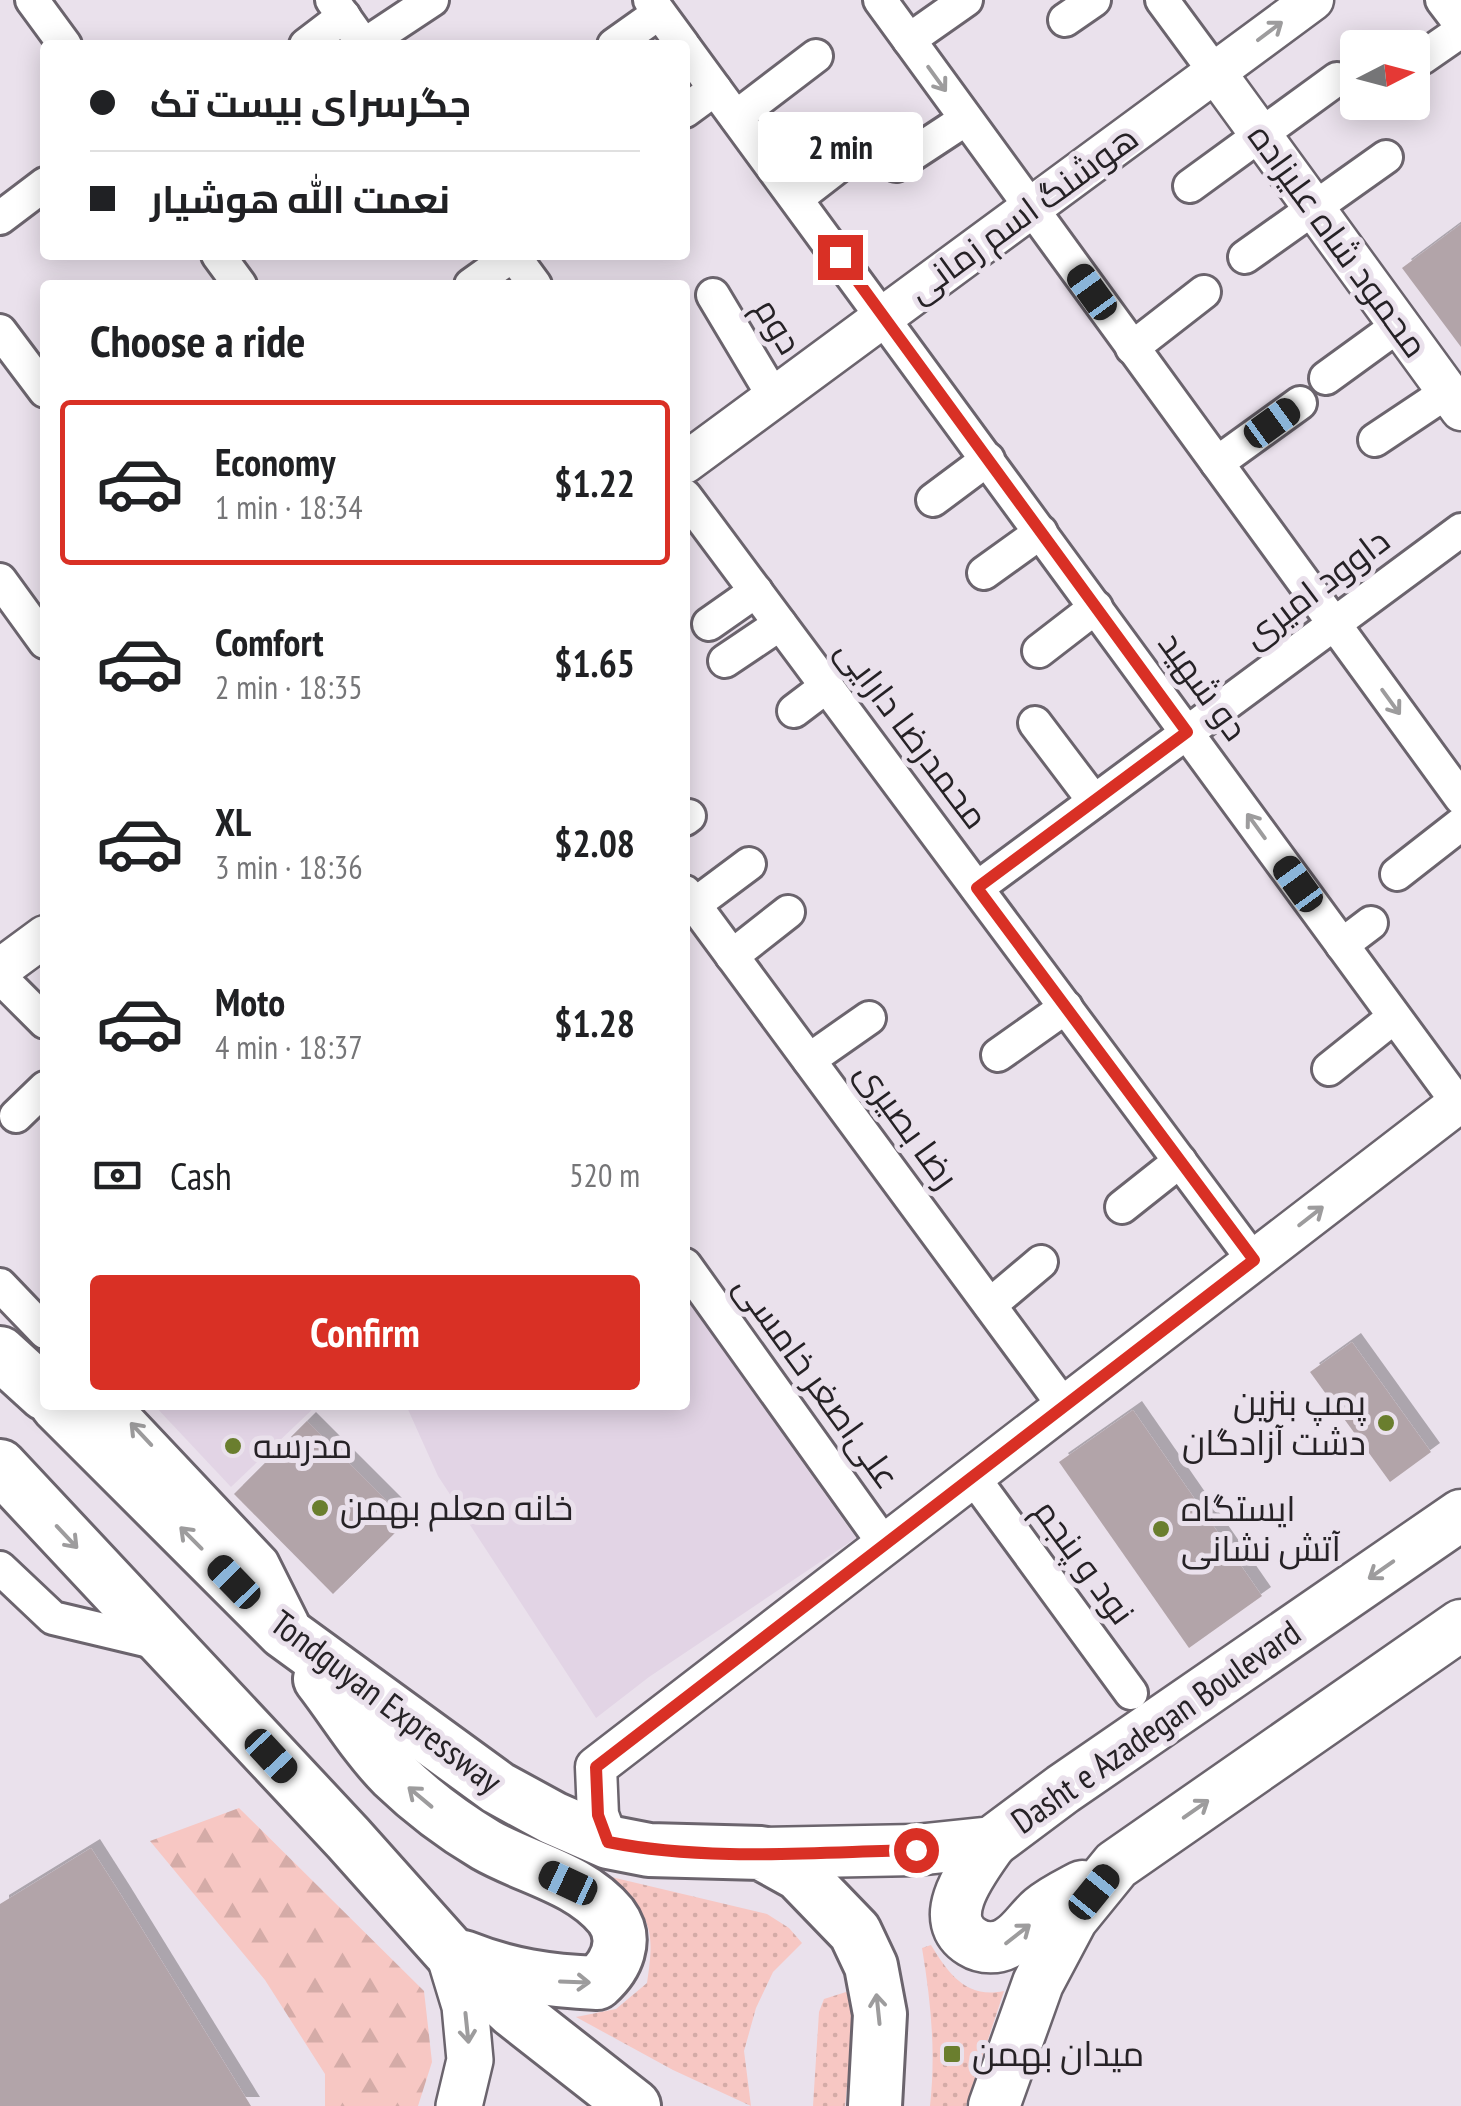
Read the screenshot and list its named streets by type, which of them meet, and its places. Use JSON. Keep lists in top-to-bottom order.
{
  "streets": {
    "highway": ["Tondguyan Expressway"],
    "main road": ["Dasht e Azadegan Boulevard"],
    "street": [
      "هوشنگ اسم زمانی",
      "محمود شاه علیزاده",
      "دوم",
      "داوود امیری",
      "دو شهید",
      "محمدرضا دارایی",
      "رضا بصیری",
      "علی‌اصغر خامسی",
      "نود و پنجم"
    ]
  },
  "crossings": [
    ["هوشنگ اسم زمانی", "محمود شاه علیزاده"],
    ["هوشنگ اسم زمانی", "دوم"],
    ["هوشنگ اسم زمانی", "دو شهید"],
    ["داوود امیری", "دو شهید"],
    ["داوود امیری", "محمدرضا دارایی"],
    ["Tondguyan Expressway", "Dasht e Azadegan Boulevard"]
  ],
  "places": {
    "other": [
      "پمپ بنزین دشت آزادگان",
      "مدرسه",
      "خانه معلم بهمن",
      "ایستگاه آتش نشانی"
    ],
    "transit": ["میدان بهمن"]
  },
  "north": "right",
  "page": {
    "banner": ["جگرسرای بیست تک", "نعمت الله هوشیار"],
    "bubble": "2 min",
    "heading": "Choose a ride",
    "list": [
      {
        "name": "Economy",
        "note": "1 min · 18:34",
        "value": "$1.22"
      },
      {
        "name": "Comfort",
        "note": "2 min · 18:35",
        "value": "$1.65"
      },
      {
        "name": "XL",
        "note": "3 min · 18:36",
        "value": "$2.08"
      },
      {
        "name": "Moto",
        "note": "4 min · 18:37",
        "value": "$1.28"
      }
    ],
    "pay": ["Cash", "520 m"],
    "buttons": "Confirm"
  }
}
